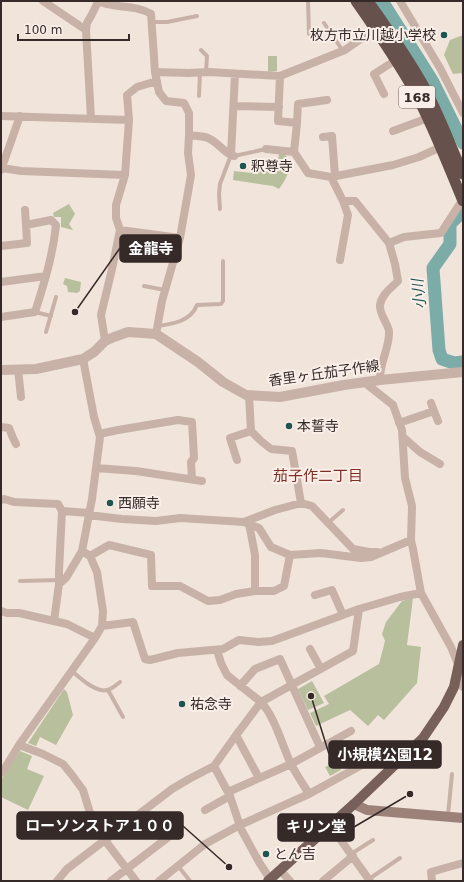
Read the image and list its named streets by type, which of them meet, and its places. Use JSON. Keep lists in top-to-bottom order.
{
  "streets": {
    "highway": ["168"],
    "street": ["香里ヶ丘茄子作線"]
  },
  "districts": ["茄子作二丁目"],
  "water": ["小川"],
  "places": [
    "枚方市立川越小学校",
    "釈尊寺",
    "金龍寺",
    "本誓寺",
    "西願寺",
    "小規模公園12",
    "祐念寺",
    "キリン堂",
    "とん吉",
    "ローソンストア１００"
  ],
  "scale_bar": "100 m"
}
